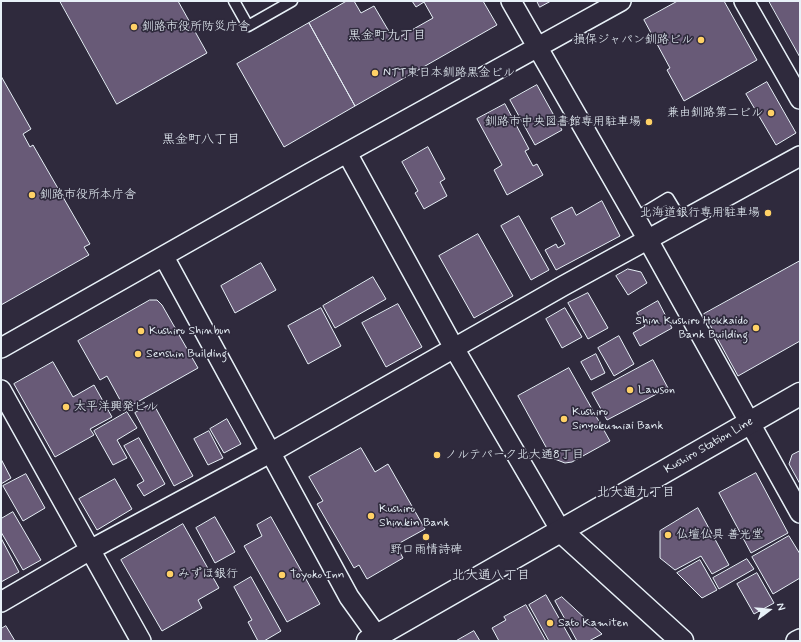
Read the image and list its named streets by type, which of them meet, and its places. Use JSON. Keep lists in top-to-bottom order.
{
  "streets": {
    "main road": ["Kushiro Station Line"]
  },
  "districts": [
    "黒金町九丁目",
    "黒金町八丁目",
    "北大通九丁目",
    "北大通八丁目"
  ],
  "places": [
    "釧路市役所防災庁舎",
    "損保ジャパン釧路ビル",
    "NTT東日本釧路黒金ビル",
    "兼由釧路第二ビル",
    "釧路市中央図書館専用駐車場",
    "釧路市役所本庁舎",
    "北海道銀行専用駐車場",
    "Shin Kushiro Hokkaido Bank Building",
    "Kushiro Shinbun",
    "Senshin Building",
    "Lawson",
    "太平洋興発ビル",
    "Kushiro Sinyokumiai Bank",
    "ノルテパーク北大通8丁目",
    "Kushiro Shinkin Bank",
    "仏壇仏具 善光堂",
    "野口雨情詩碑",
    "みずほ銀行",
    "Toyoko Inn",
    "Sato Kamiten"
  ],
  "north": "right"
}
